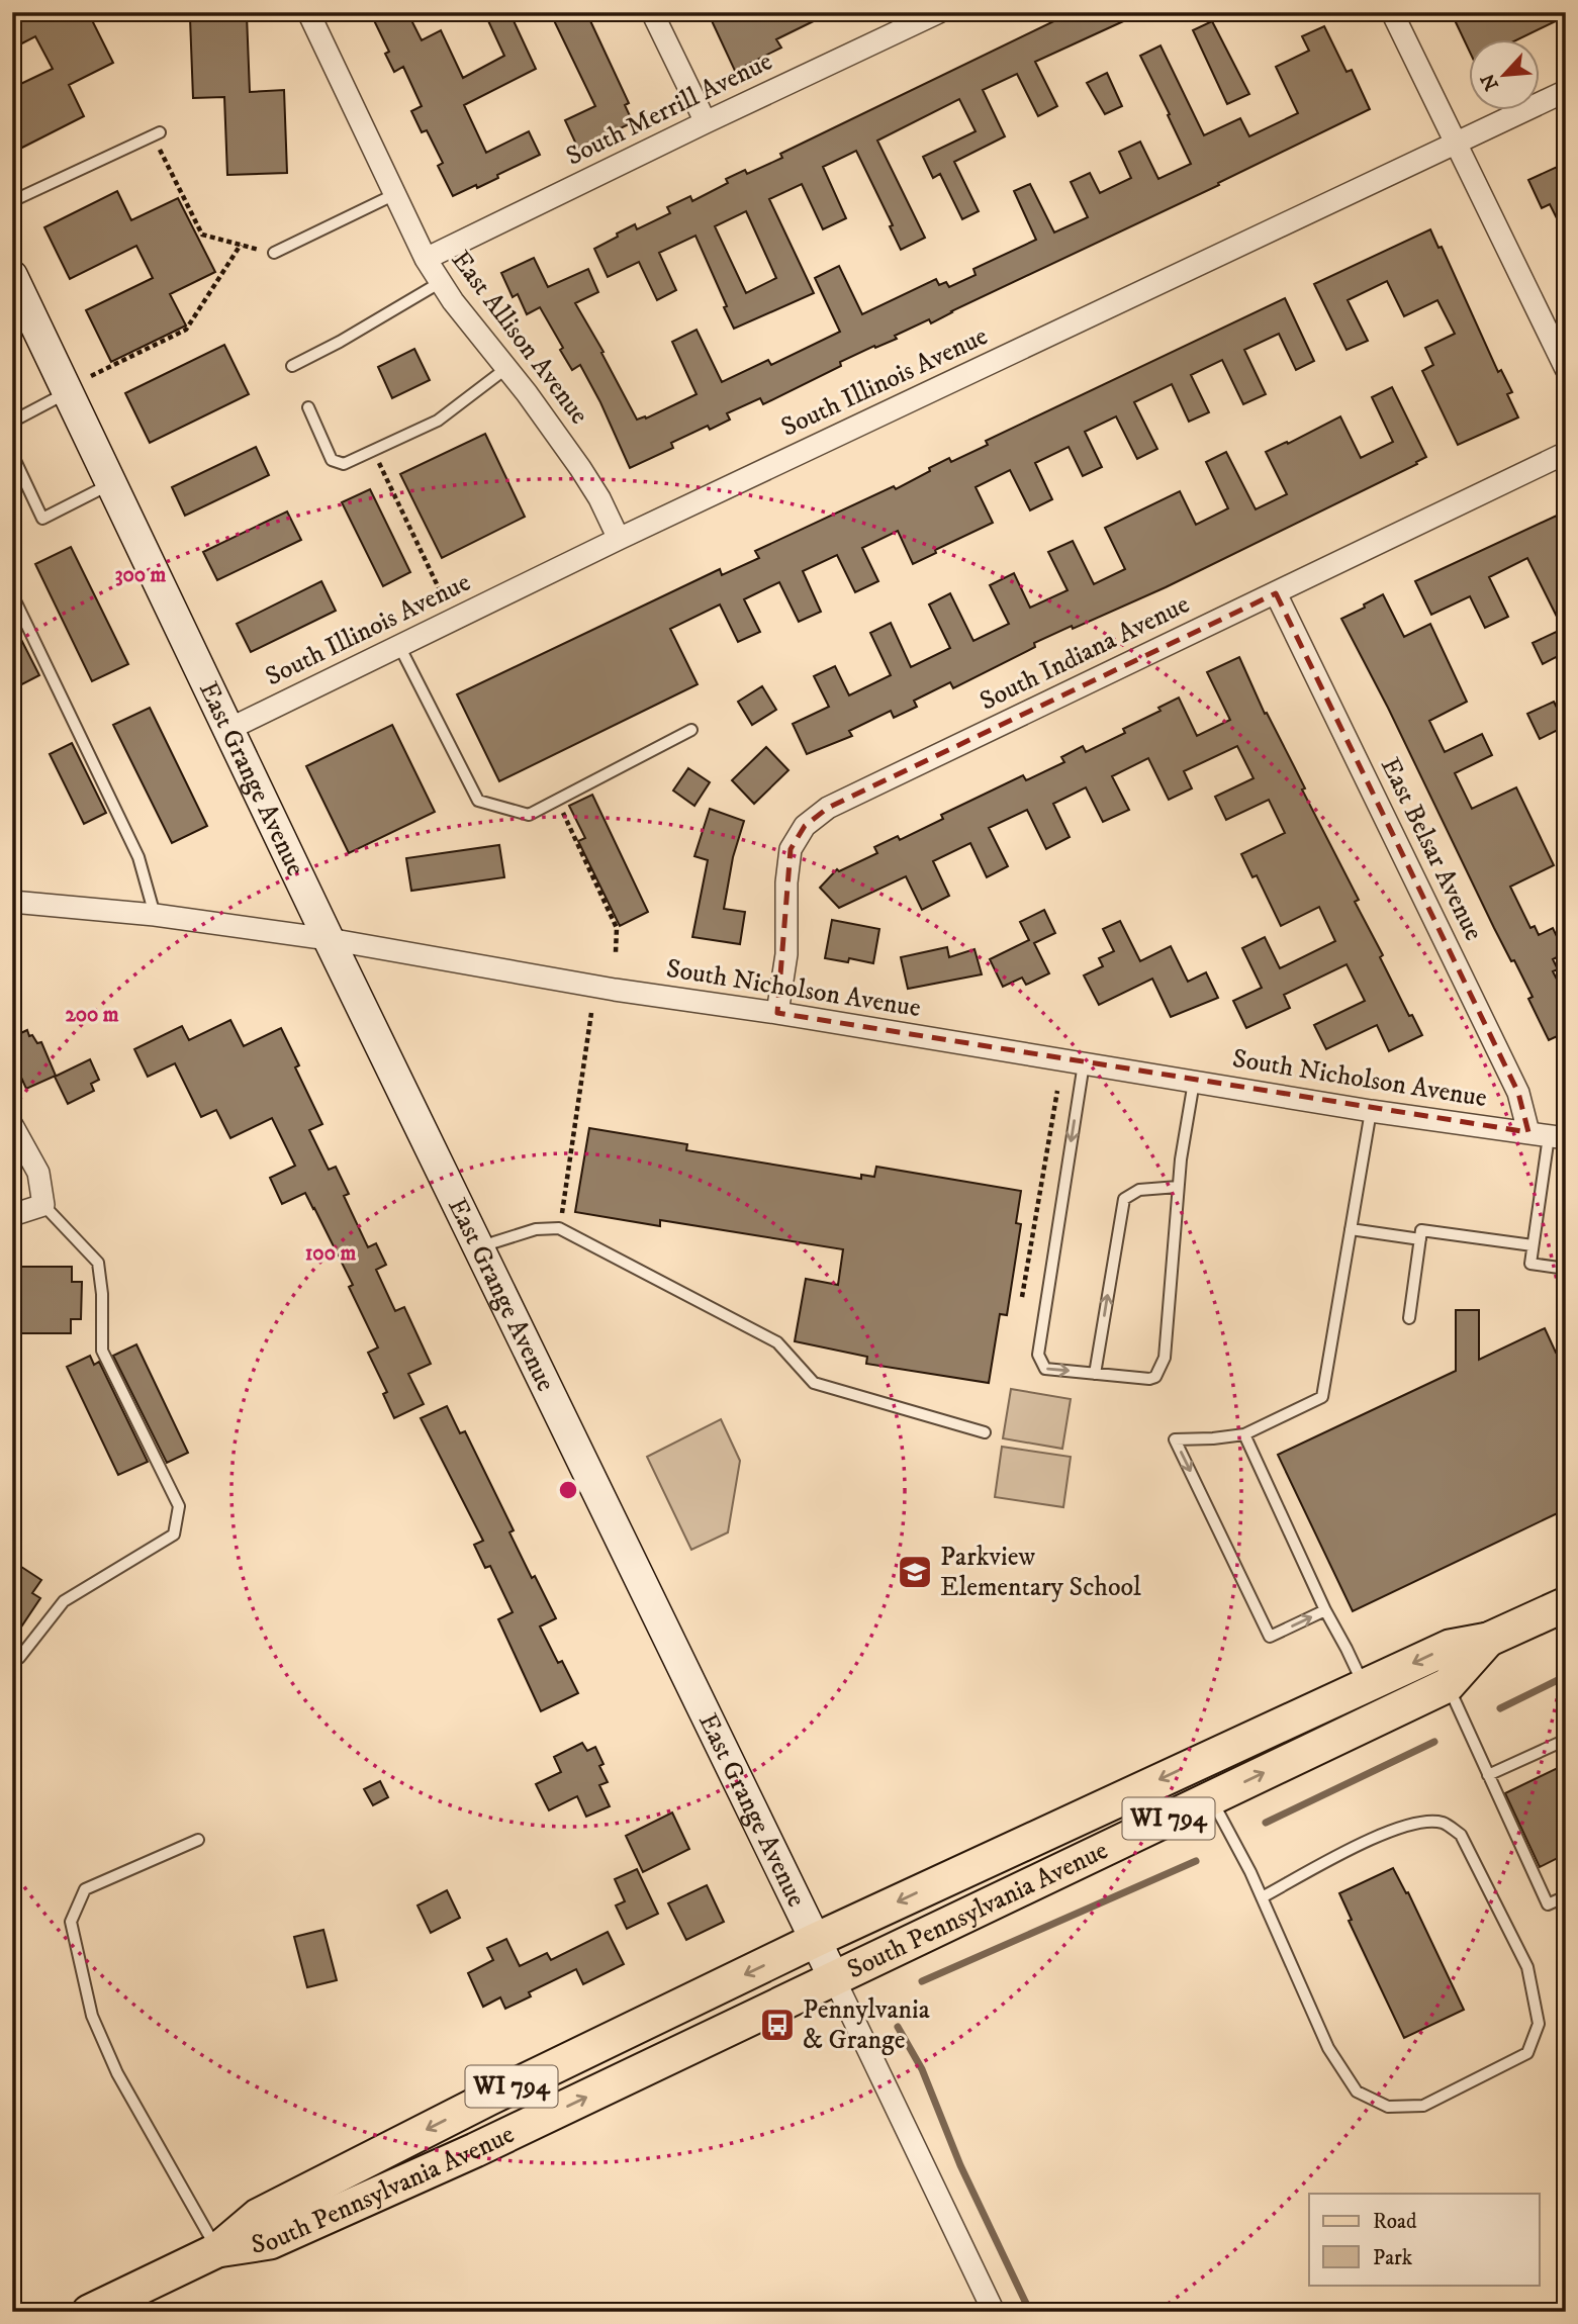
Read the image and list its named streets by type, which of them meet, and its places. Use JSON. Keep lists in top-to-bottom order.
{
  "streets": {
    "main road": ["WI 794", "South Pennsylvania Avenue"],
    "street": [
      "South Merrill Avenue",
      "East Allison Avenue",
      "South Illinois Avenue",
      "South Indiana Avenue",
      "East Grange Avenue",
      "East Belsar Avenue",
      "South Nicholson Avenue"
    ]
  },
  "crossings": [
    ["South Merrill Avenue", "East Allison Avenue"],
    ["East Allison Avenue", "South Illinois Avenue"],
    ["South Illinois Avenue", "East Grange Avenue"],
    ["South Indiana Avenue", "East Belsar Avenue"],
    ["South Indiana Avenue", "South Nicholson Avenue"],
    ["East Grange Avenue", "South Nicholson Avenue"],
    ["East Grange Avenue", "South Pennsylvania Avenue"],
    ["East Belsar Avenue", "South Nicholson Avenue"]
  ],
  "places": {
    "school or university": ["Parkview Elementary School"],
    "bus stop": ["Pennylvania & Grange"]
  },
  "legend": ["Road", "Park"],
  "north": "bottom left",
  "rings": ["300 m", "200 m", "100 m"]
}
